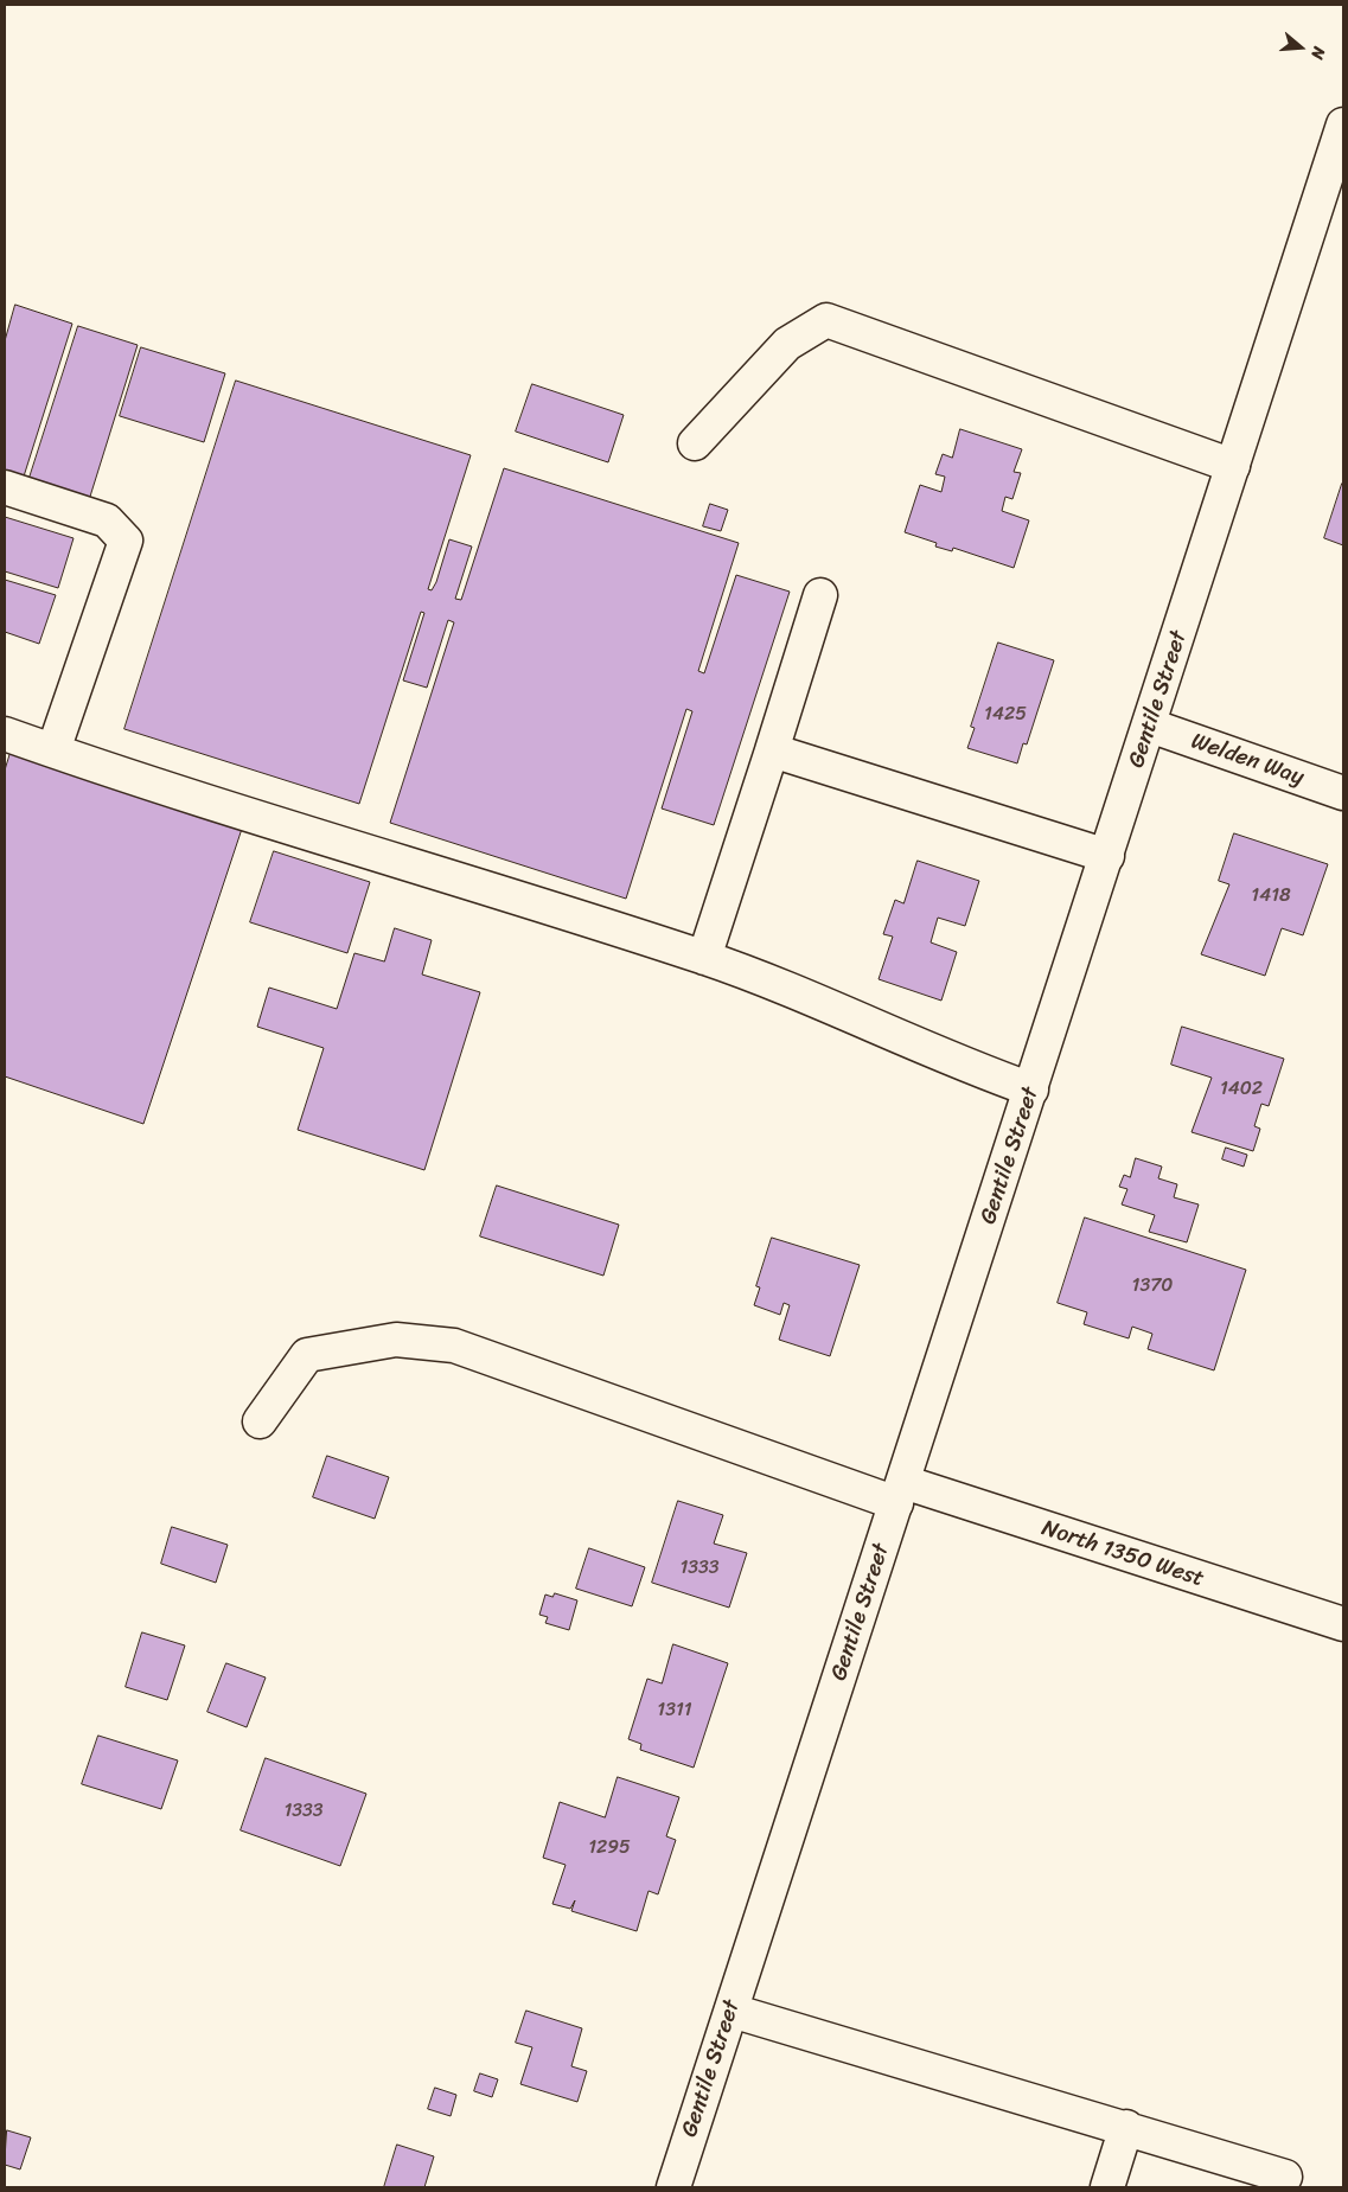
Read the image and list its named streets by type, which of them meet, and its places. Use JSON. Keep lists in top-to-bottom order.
{
  "streets": {
    "main road": ["Gentile Street", "Welden Way", "North 1350 West"]
  },
  "crossings": [
    ["Gentile Street", "Welden Way"],
    ["Gentile Street", "North 1350 West"]
  ],
  "house_numbers": [
    "1425",
    "1418",
    "1402",
    "1370",
    "1333",
    "1311",
    "1333",
    "1295"
  ],
  "north": "right"
}
